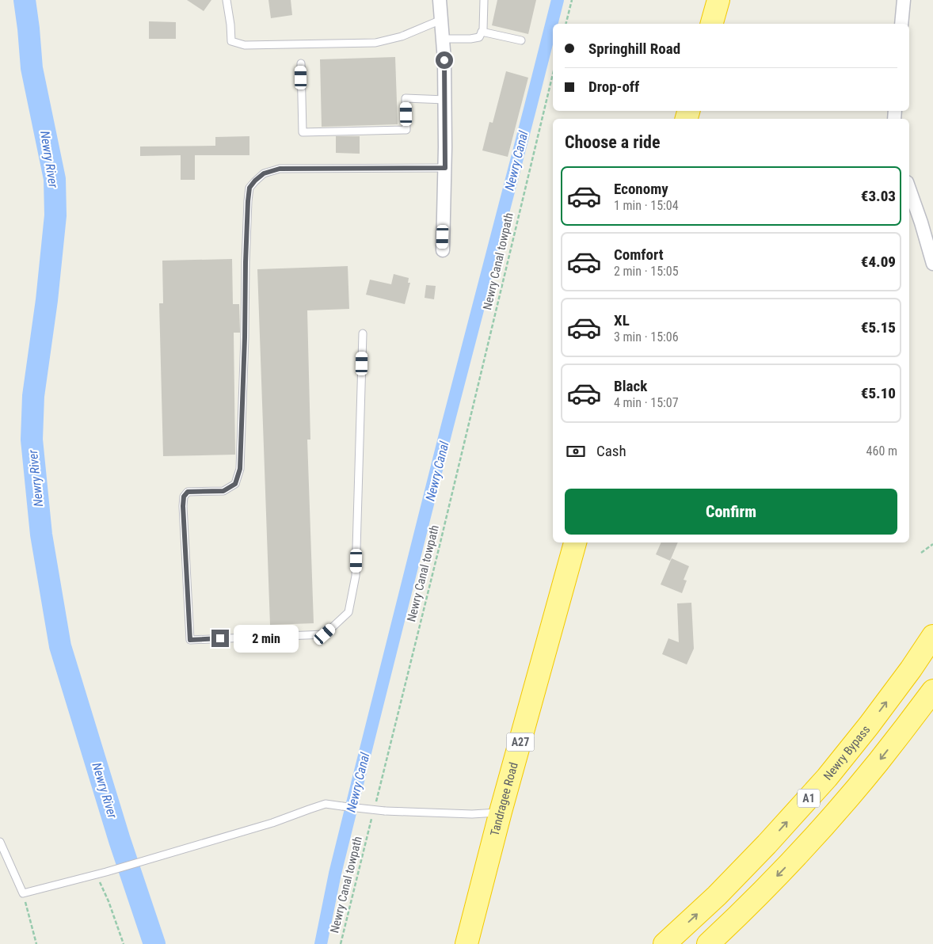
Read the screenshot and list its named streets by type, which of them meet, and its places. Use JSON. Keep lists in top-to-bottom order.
{
  "streets": {
    "highway": [
      "A27",
      "Newry Bypass",
      "A1",
      "Tandragee Road"
    ],
    "path": ["Newry Canal towpath"]
  },
  "water": ["Newry River", "Newry Canal"],
  "page": {
    "banner": ["Springhill Road", "Drop-off"],
    "heading": "Choose a ride",
    "list": [
      {
        "name": "Economy",
        "note": "1 min · 15:04",
        "value": "€3.03"
      },
      {
        "name": "Comfort",
        "note": "2 min · 15:05",
        "value": "€4.09"
      },
      {
        "name": "XL",
        "note": "3 min · 15:06",
        "value": "€5.15"
      },
      {
        "name": "Black",
        "note": "4 min · 15:07",
        "value": "€5.10"
      }
    ],
    "pay": ["Cash", "460 m"],
    "buttons": "Confirm",
    "bubble": "2 min"
  }
}
